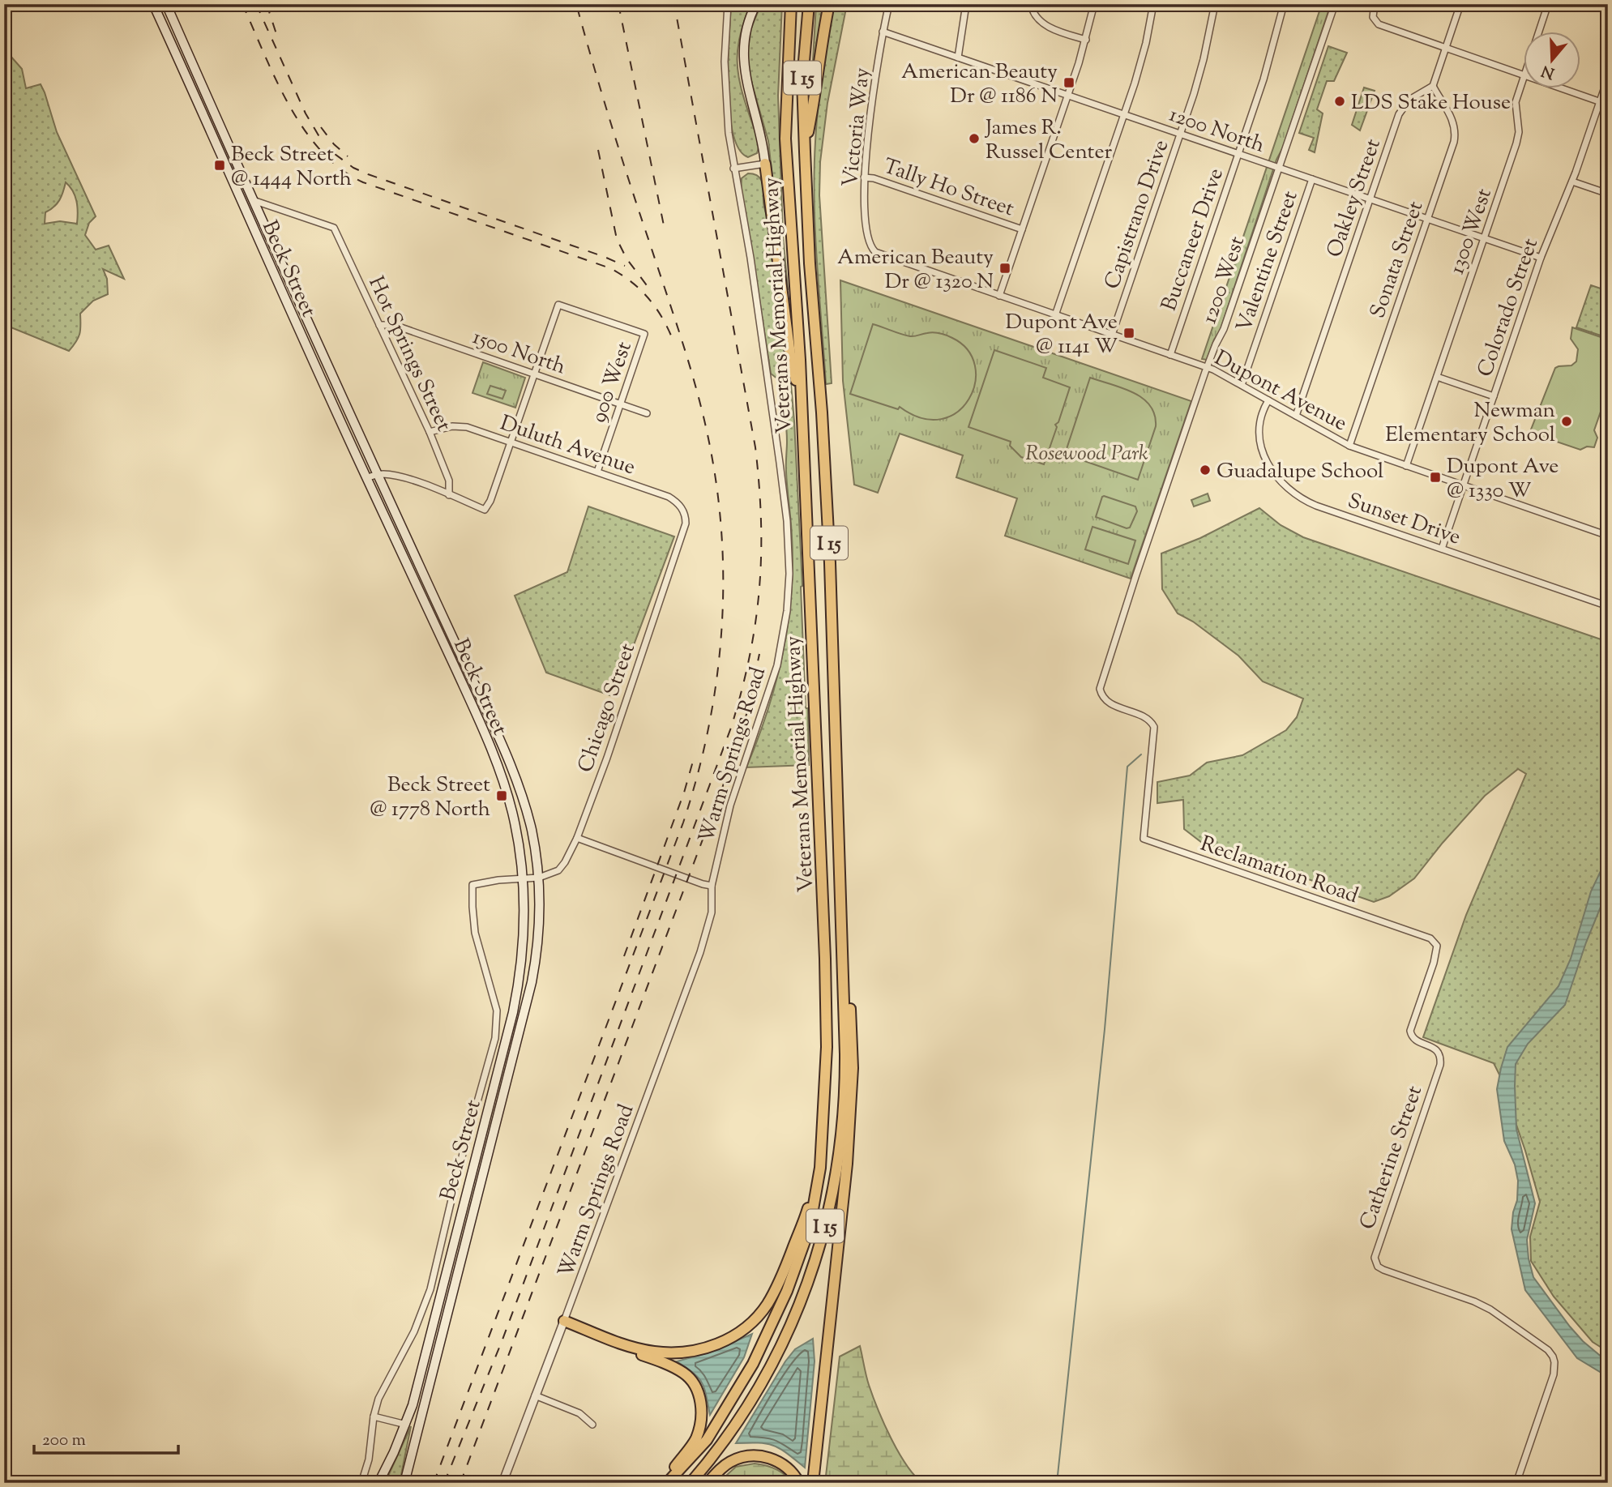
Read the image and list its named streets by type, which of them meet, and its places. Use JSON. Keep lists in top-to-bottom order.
{
  "streets": {
    "highway": ["I 15", "Veterans Memorial Highway"],
    "main road": ["Beck Street"],
    "street": [
      "Victoria Way",
      "1200 North",
      "Tally Ho Street",
      "Oakley Street",
      "Capistrano Drive",
      "1300 West",
      "Buccaneer Drive",
      "Sonata Street",
      "Valentine Street",
      "1200 West",
      "Colorado Street",
      "1500 North",
      "Hot Springs Street",
      "900 West",
      "Dupont Avenue",
      "Duluth Avenue",
      "Sunset Drive",
      "Chicago Street",
      "Warm Springs Road",
      "Reclamation Road",
      "Catherine Street"
    ]
  },
  "crossings": [
    ["Victoria Way", "1200 North"],
    ["Victoria Way", "Tally Ho Street"],
    ["Victoria Way", "Dupont Avenue"],
    ["1200 North", "Oakley Street"],
    ["1200 North", "Capistrano Drive"],
    ["1200 North", "1300 West"],
    ["1200 North", "Buccaneer Drive"],
    ["1200 North", "Sonata Street"],
    ["1200 North", "Valentine Street"],
    ["1200 North", "1200 West"],
    ["1200 North", "Colorado Street"],
    ["Oakley Street", "Sonata Street"],
    ["Oakley Street", "Dupont Avenue"],
    ["Capistrano Drive", "Dupont Avenue"],
    ["1300 West", "Dupont Avenue"],
    ["Buccaneer Drive", "Dupont Avenue"],
    ["Sonata Street", "Dupont Avenue"],
    ["Valentine Street", "Dupont Avenue"],
    ["Beck Street", "Hot Springs Street"],
    ["Beck Street", "Chicago Street"],
    ["1200 West", "Dupont Avenue"],
    ["1200 West", "Reclamation Road"],
    ["Colorado Street", "Dupont Avenue"],
    ["Colorado Street", "Sunset Drive"],
    ["1500 North", "Hot Springs Street"],
    ["1500 North", "900 West"],
    ["Hot Springs Street", "Duluth Avenue"],
    ["900 West", "Duluth Avenue"],
    ["Dupont Avenue", "Sunset Drive"],
    ["Duluth Avenue", "Chicago Street"],
    ["Reclamation Road", "Catherine Street"]
  ],
  "parks": ["Rosewood Park"],
  "places": {
    "transit": [
      "American Beauty Dr @ 1186 N",
      "Beck Street @ 1444 North",
      "American Beauty Dr @ 1320 N",
      "Dupont Ave @ 1141 W",
      "Dupont Ave @ 1330 W",
      "Beck Street @ 1778 North"
    ],
    "other": [
      "LDS Stake House",
      "James R. Russel Center",
      "Newman Elementary School",
      "Guadalupe School"
    ]
  },
  "scale_bar": "200 m",
  "north": "bottom"
}
